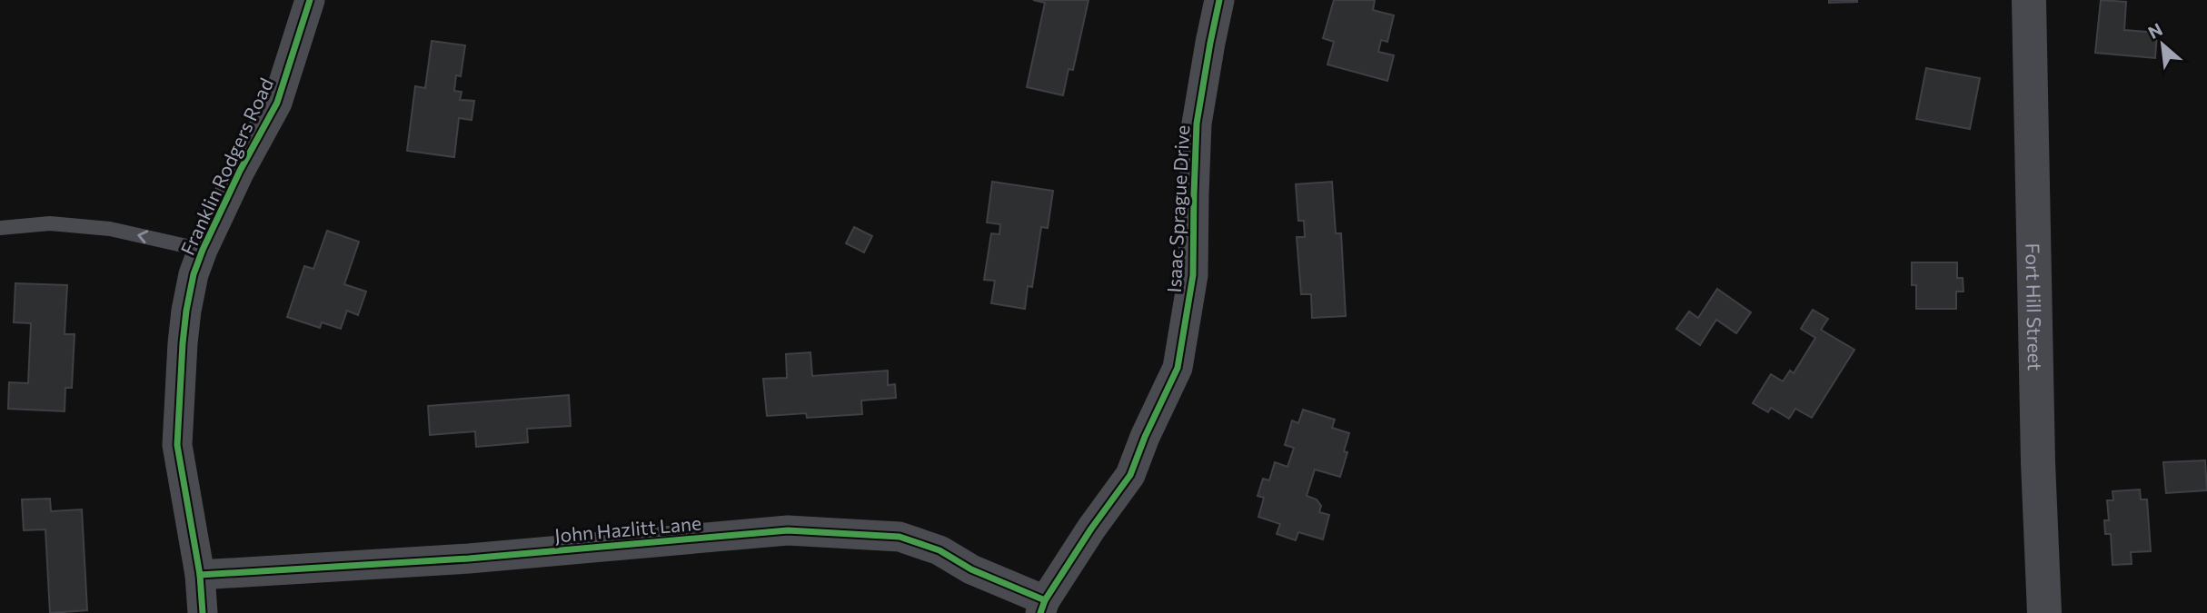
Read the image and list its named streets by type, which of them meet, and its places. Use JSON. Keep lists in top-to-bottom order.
{
  "streets": {
    "main road": ["Fort Hill Street"],
    "street": ["Franklin Rodgers Road", "Isaac Sprague Drive", "John Hazlitt Lane"]
  },
  "crossings": [
    ["Franklin Rodgers Road", "John Hazlitt Lane"],
    ["Isaac Sprague Drive", "John Hazlitt Lane"]
  ],
  "north": "top left"
}
